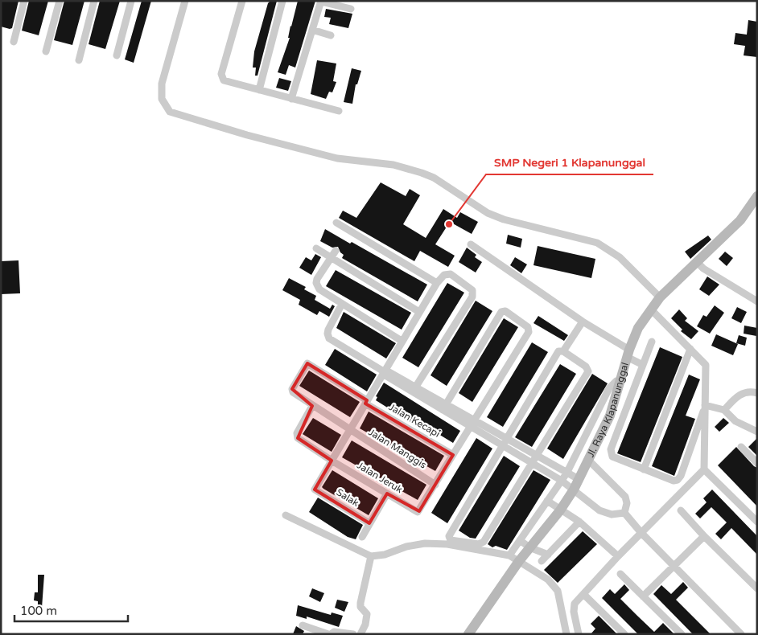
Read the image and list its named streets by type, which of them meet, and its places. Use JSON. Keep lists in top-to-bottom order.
{
  "streets": {
    "street": [
      "Jl. Raya Klapanunggal",
      "Jalan Kecapi",
      "Jalan Manggis",
      "Jalan Jeruk",
      "Salak"
    ]
  },
  "crossings": [
    ["Jalan Kecapi", "Jalan Manggis"],
    ["Jalan Kecapi", "Jalan Jeruk"],
    ["Jalan Manggis", "Jalan Jeruk"],
    ["Jalan Jeruk", "Salak"]
  ],
  "places": ["SMP Negeri 1 Klapanunggal"],
  "scale_bar": "100 m"
}
